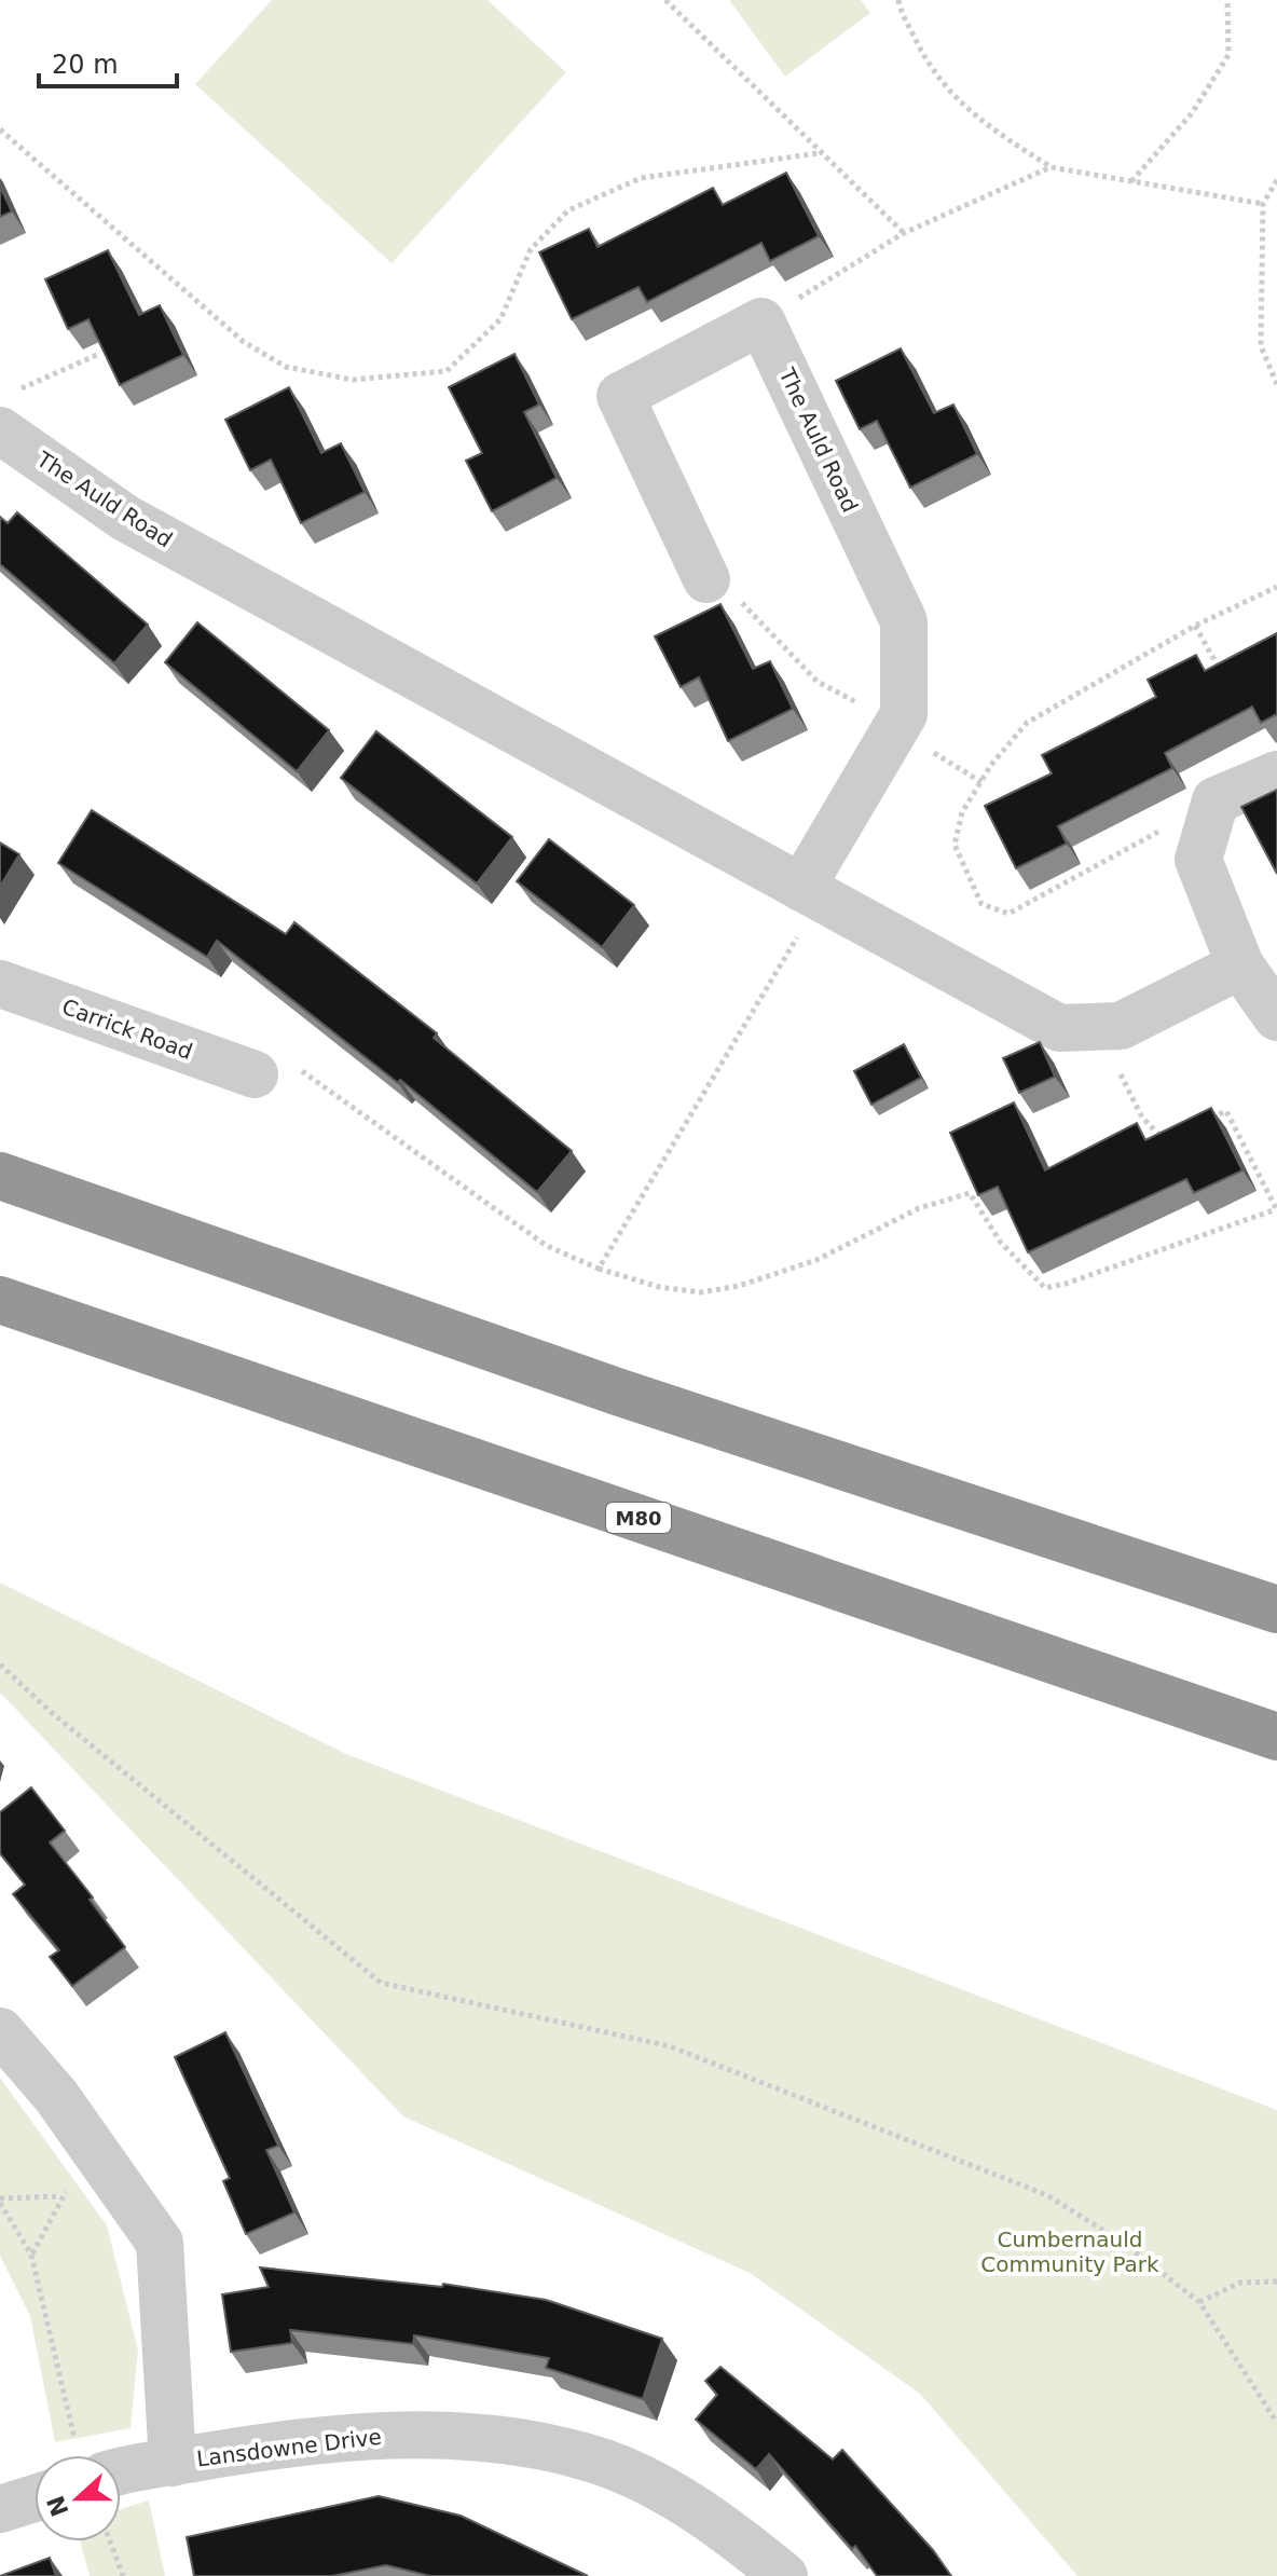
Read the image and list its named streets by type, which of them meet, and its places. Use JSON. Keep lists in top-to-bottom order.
{
  "streets": {
    "highway": ["M80"],
    "street": ["The Auld Road", "Carrick Road", "Lansdowne Drive"]
  },
  "parks": ["Cumbernauld Community Park"],
  "scale_bar": "20 m",
  "north": "left"
}
